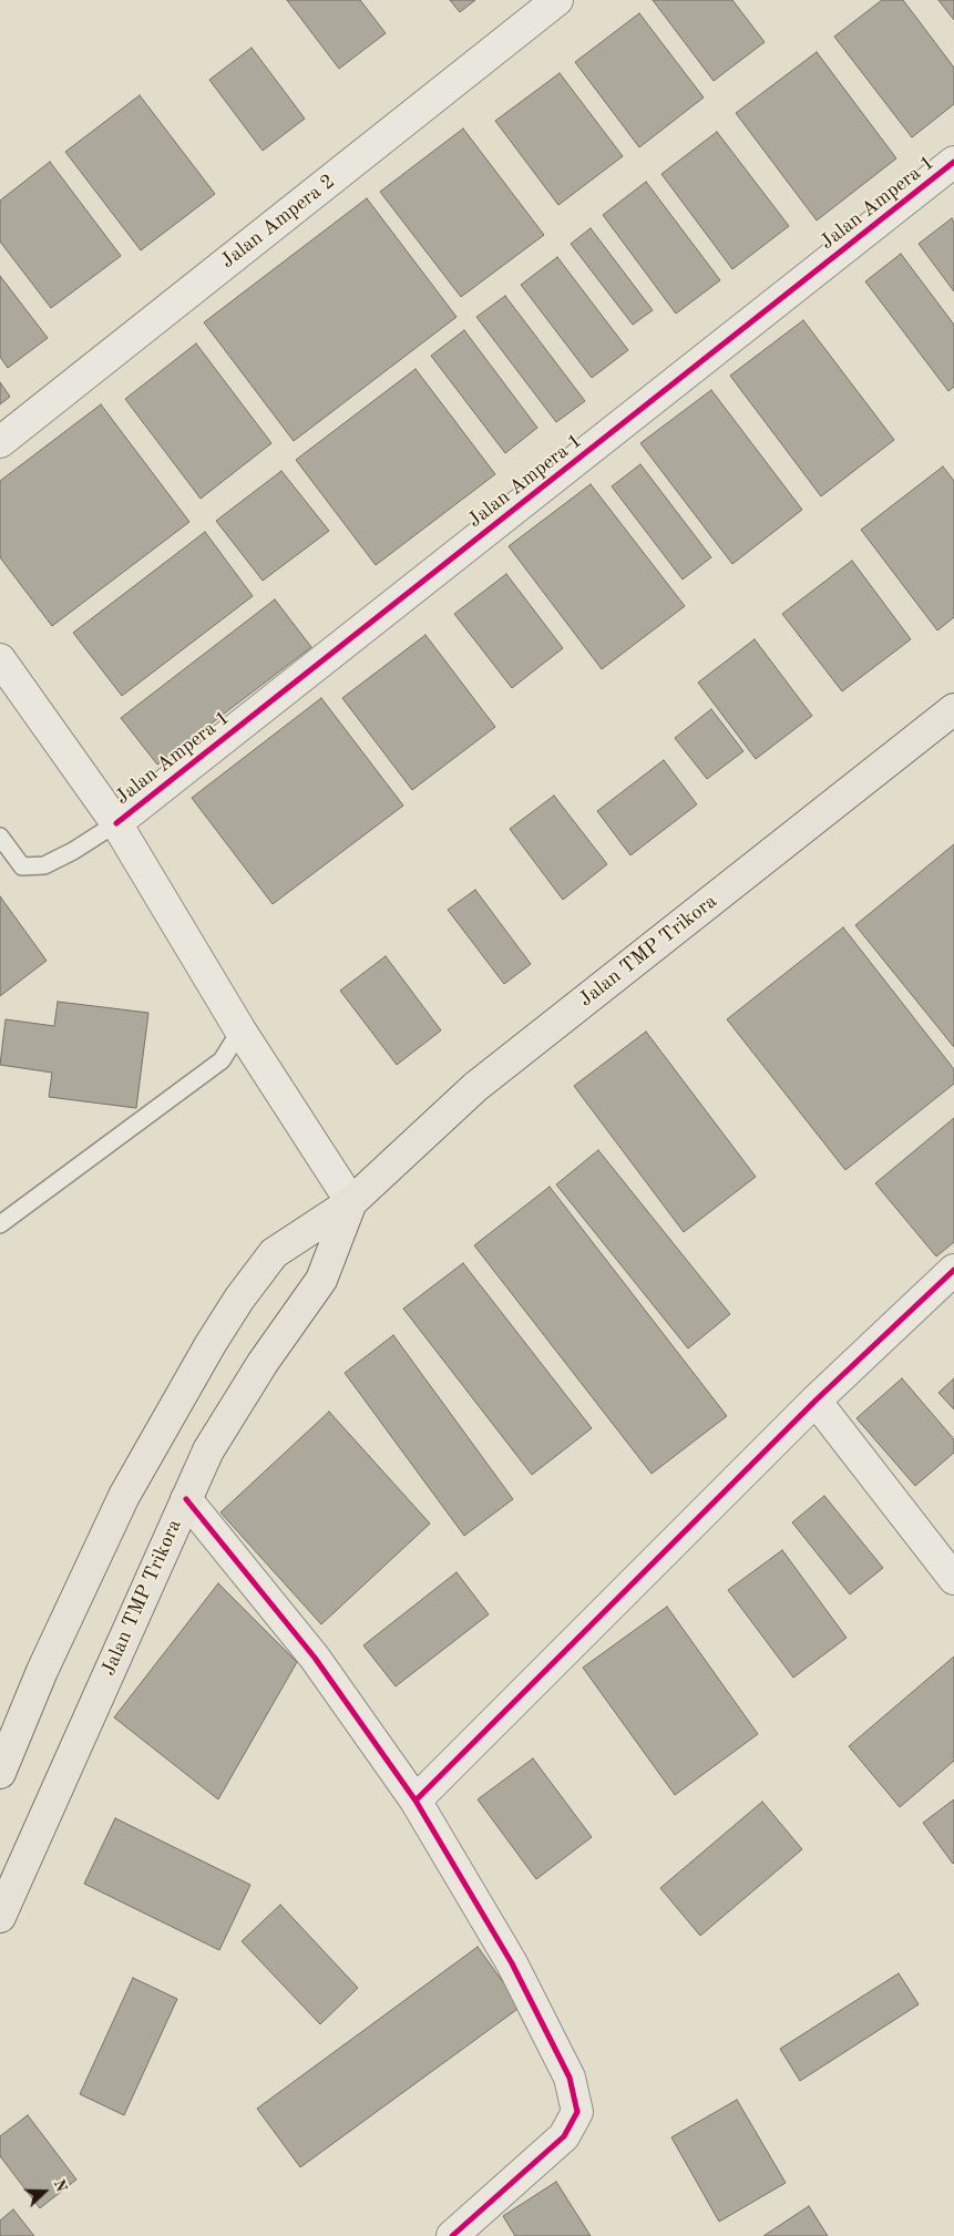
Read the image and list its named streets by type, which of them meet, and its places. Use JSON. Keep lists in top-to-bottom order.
{
  "streets": {
    "highway": ["Jalan TMP Trikora"],
    "street": ["Jalan Ampera 1", "Jalan Ampera 2"]
  },
  "north": "right"
}
